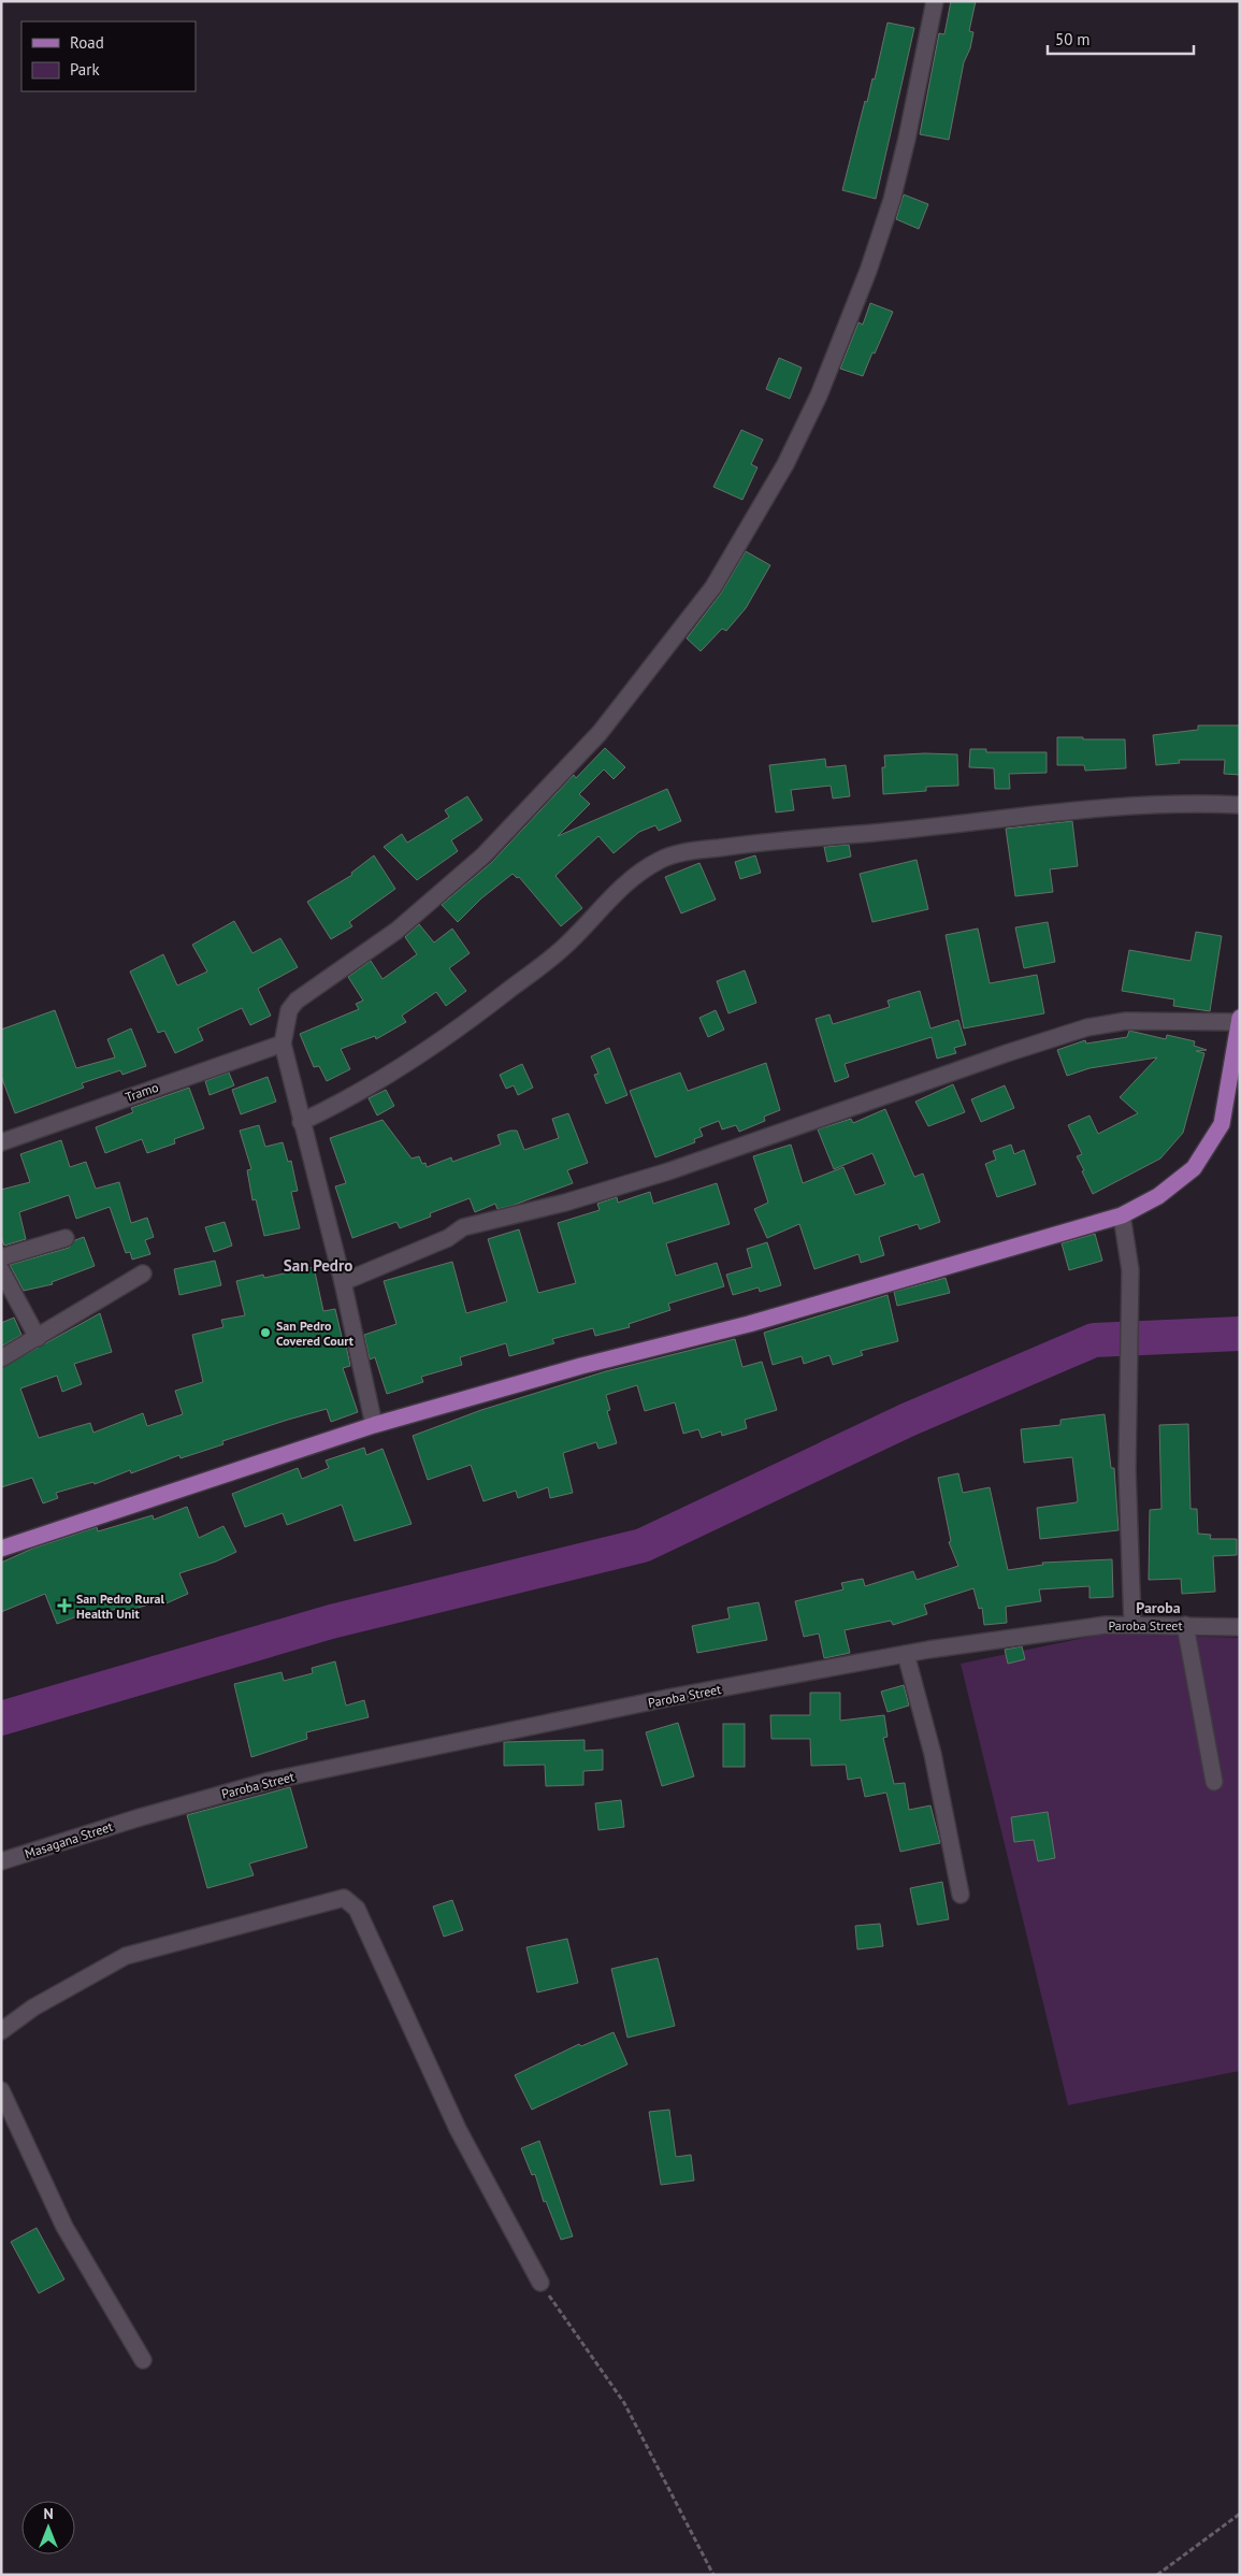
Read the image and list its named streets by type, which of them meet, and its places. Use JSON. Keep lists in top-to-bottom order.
{
  "streets": {
    "street": ["Tramo", "Paroba Street", "Masagana Street"]
  },
  "crossings": [
    ["Paroba Street", "Masagana Street"]
  ],
  "districts": ["San Pedro", "Paroba"],
  "places": {
    "other": ["San Pedro Covered Court"],
    "health": ["San Pedro Rural Health Unit"]
  },
  "legend": ["Road", "Park"],
  "scale_bar": "50 m",
  "north": "top"
}
